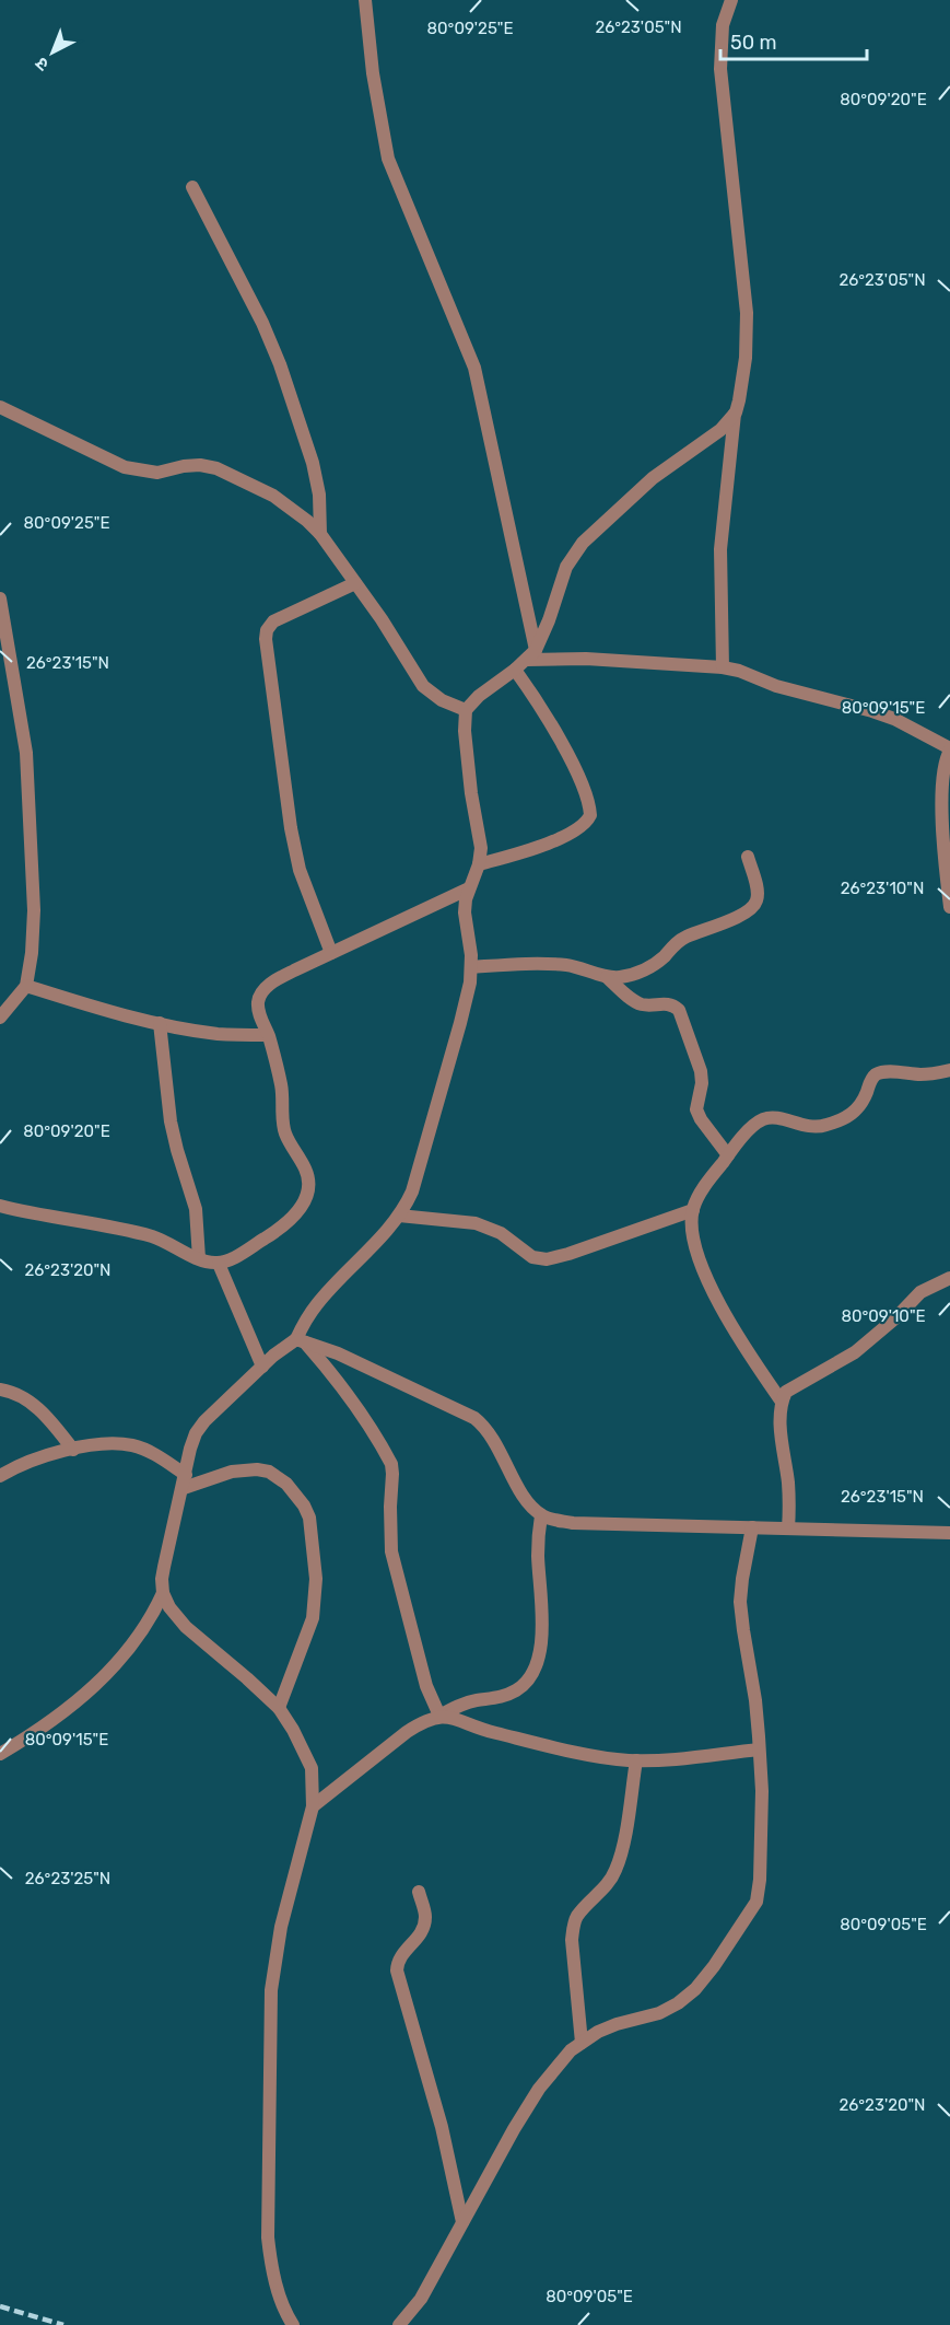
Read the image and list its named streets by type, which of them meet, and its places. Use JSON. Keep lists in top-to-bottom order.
{
  "scale_bar": "50 m",
  "north": "bottom left",
  "coordinates": [
    "26°23'05\"N",
    "80°09'25\"E",
    "80°09'20\"E",
    "26°23'15\"N",
    "80°09'15\"E",
    "26°23'10\"N",
    "26°23'20\"N",
    "80°09'10\"E",
    "26°23'25\"N",
    "80°09'05\"E"
  ]
}
